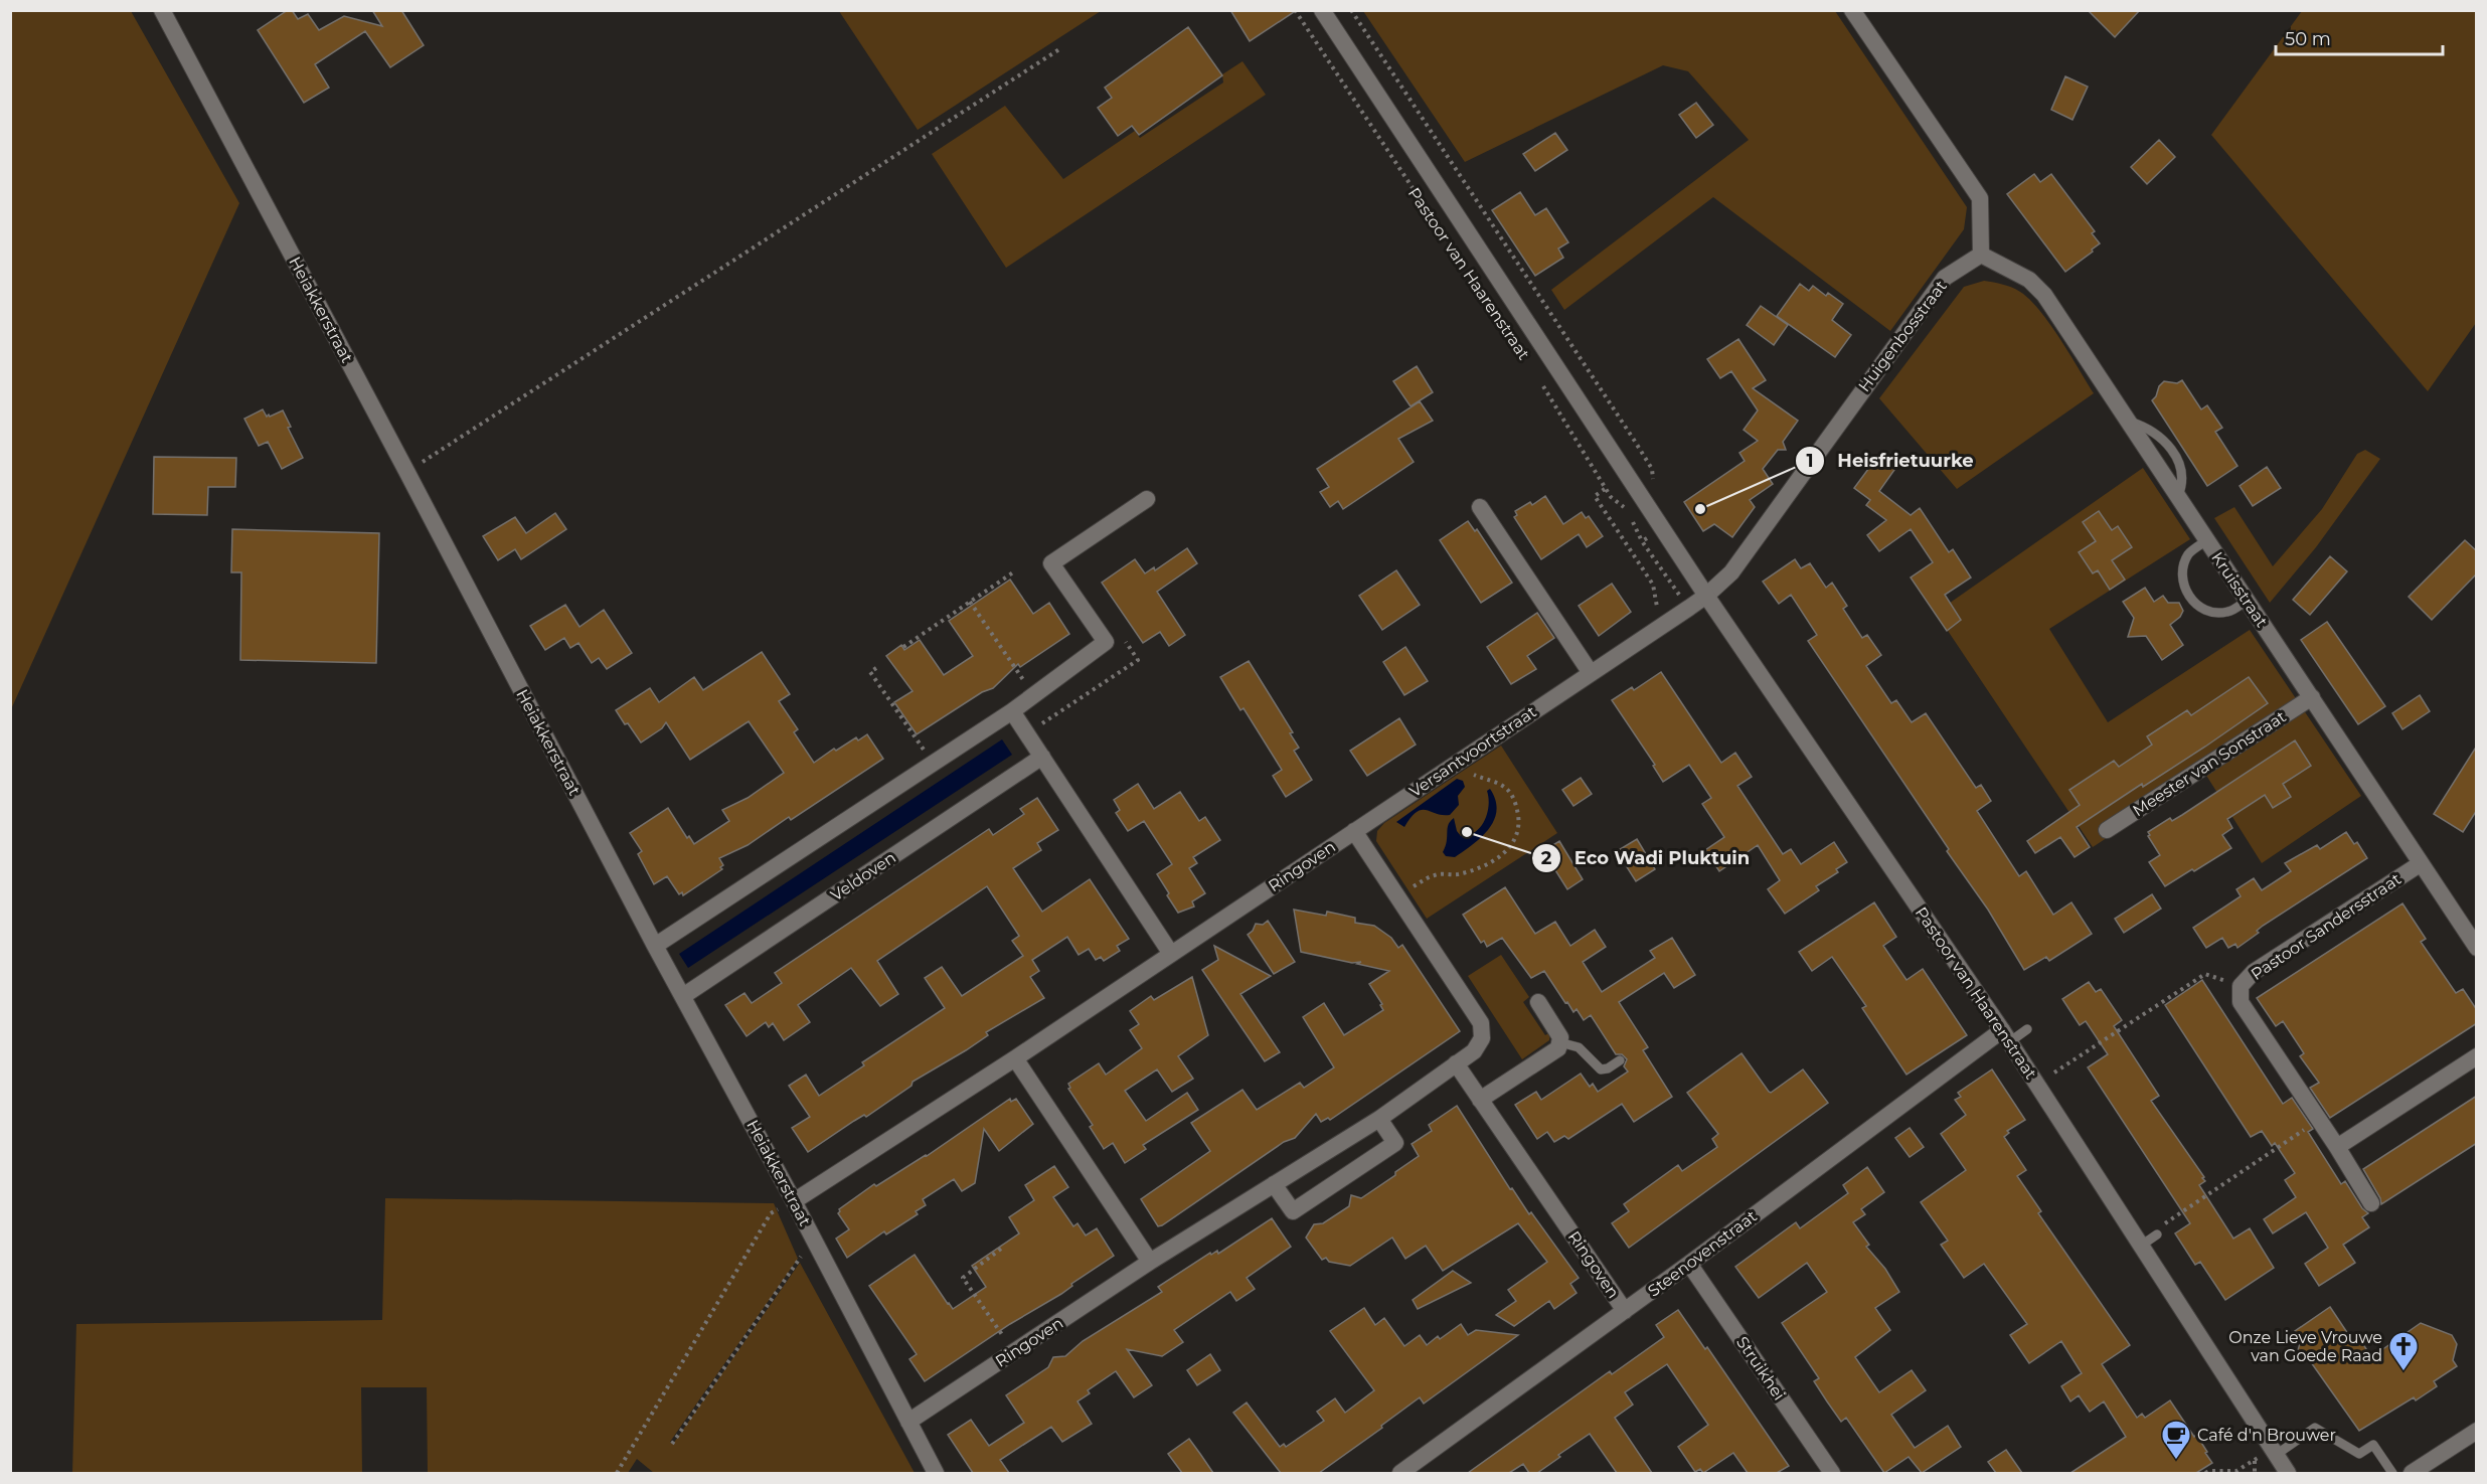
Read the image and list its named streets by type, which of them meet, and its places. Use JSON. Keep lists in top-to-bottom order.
{
  "streets": {
    "street": [
      "Pastoor van Haarenstraat",
      "Heiakkerstraat",
      "Huigenbosstraat",
      "Kruisstraat",
      "Versantvoortstraat",
      "Meester van Sonstraat",
      "Ringoven",
      "Veldoven",
      "Pastoor Sandersstraat",
      "Steenovenstraat",
      "Struikhei"
    ]
  },
  "crossings": [
    ["Pastoor van Haarenstraat", "Huigenbosstraat"],
    ["Pastoor van Haarenstraat", "Versantvoortstraat"],
    ["Pastoor van Haarenstraat", "Steenovenstraat"],
    ["Heiakkerstraat", "Ringoven"],
    ["Heiakkerstraat", "Veldoven"],
    ["Huigenbosstraat", "Kruisstraat"],
    ["Huigenbosstraat", "Versantvoortstraat"],
    ["Kruisstraat", "Meester van Sonstraat"],
    ["Kruisstraat", "Pastoor Sandersstraat"],
    ["Versantvoortstraat", "Ringoven"],
    ["Ringoven", "Steenovenstraat"],
    ["Steenovenstraat", "Struikhei"]
  ],
  "places": {
    "other": ["Heisfrietuurke", "Eco Wadi Pluktuin"],
    "church": ["Onze Lieve Vrouwe van Goede Raad"],
    "cafe": ["Café d'n Brouwer"]
  },
  "scale_bar": "50 m"
}
